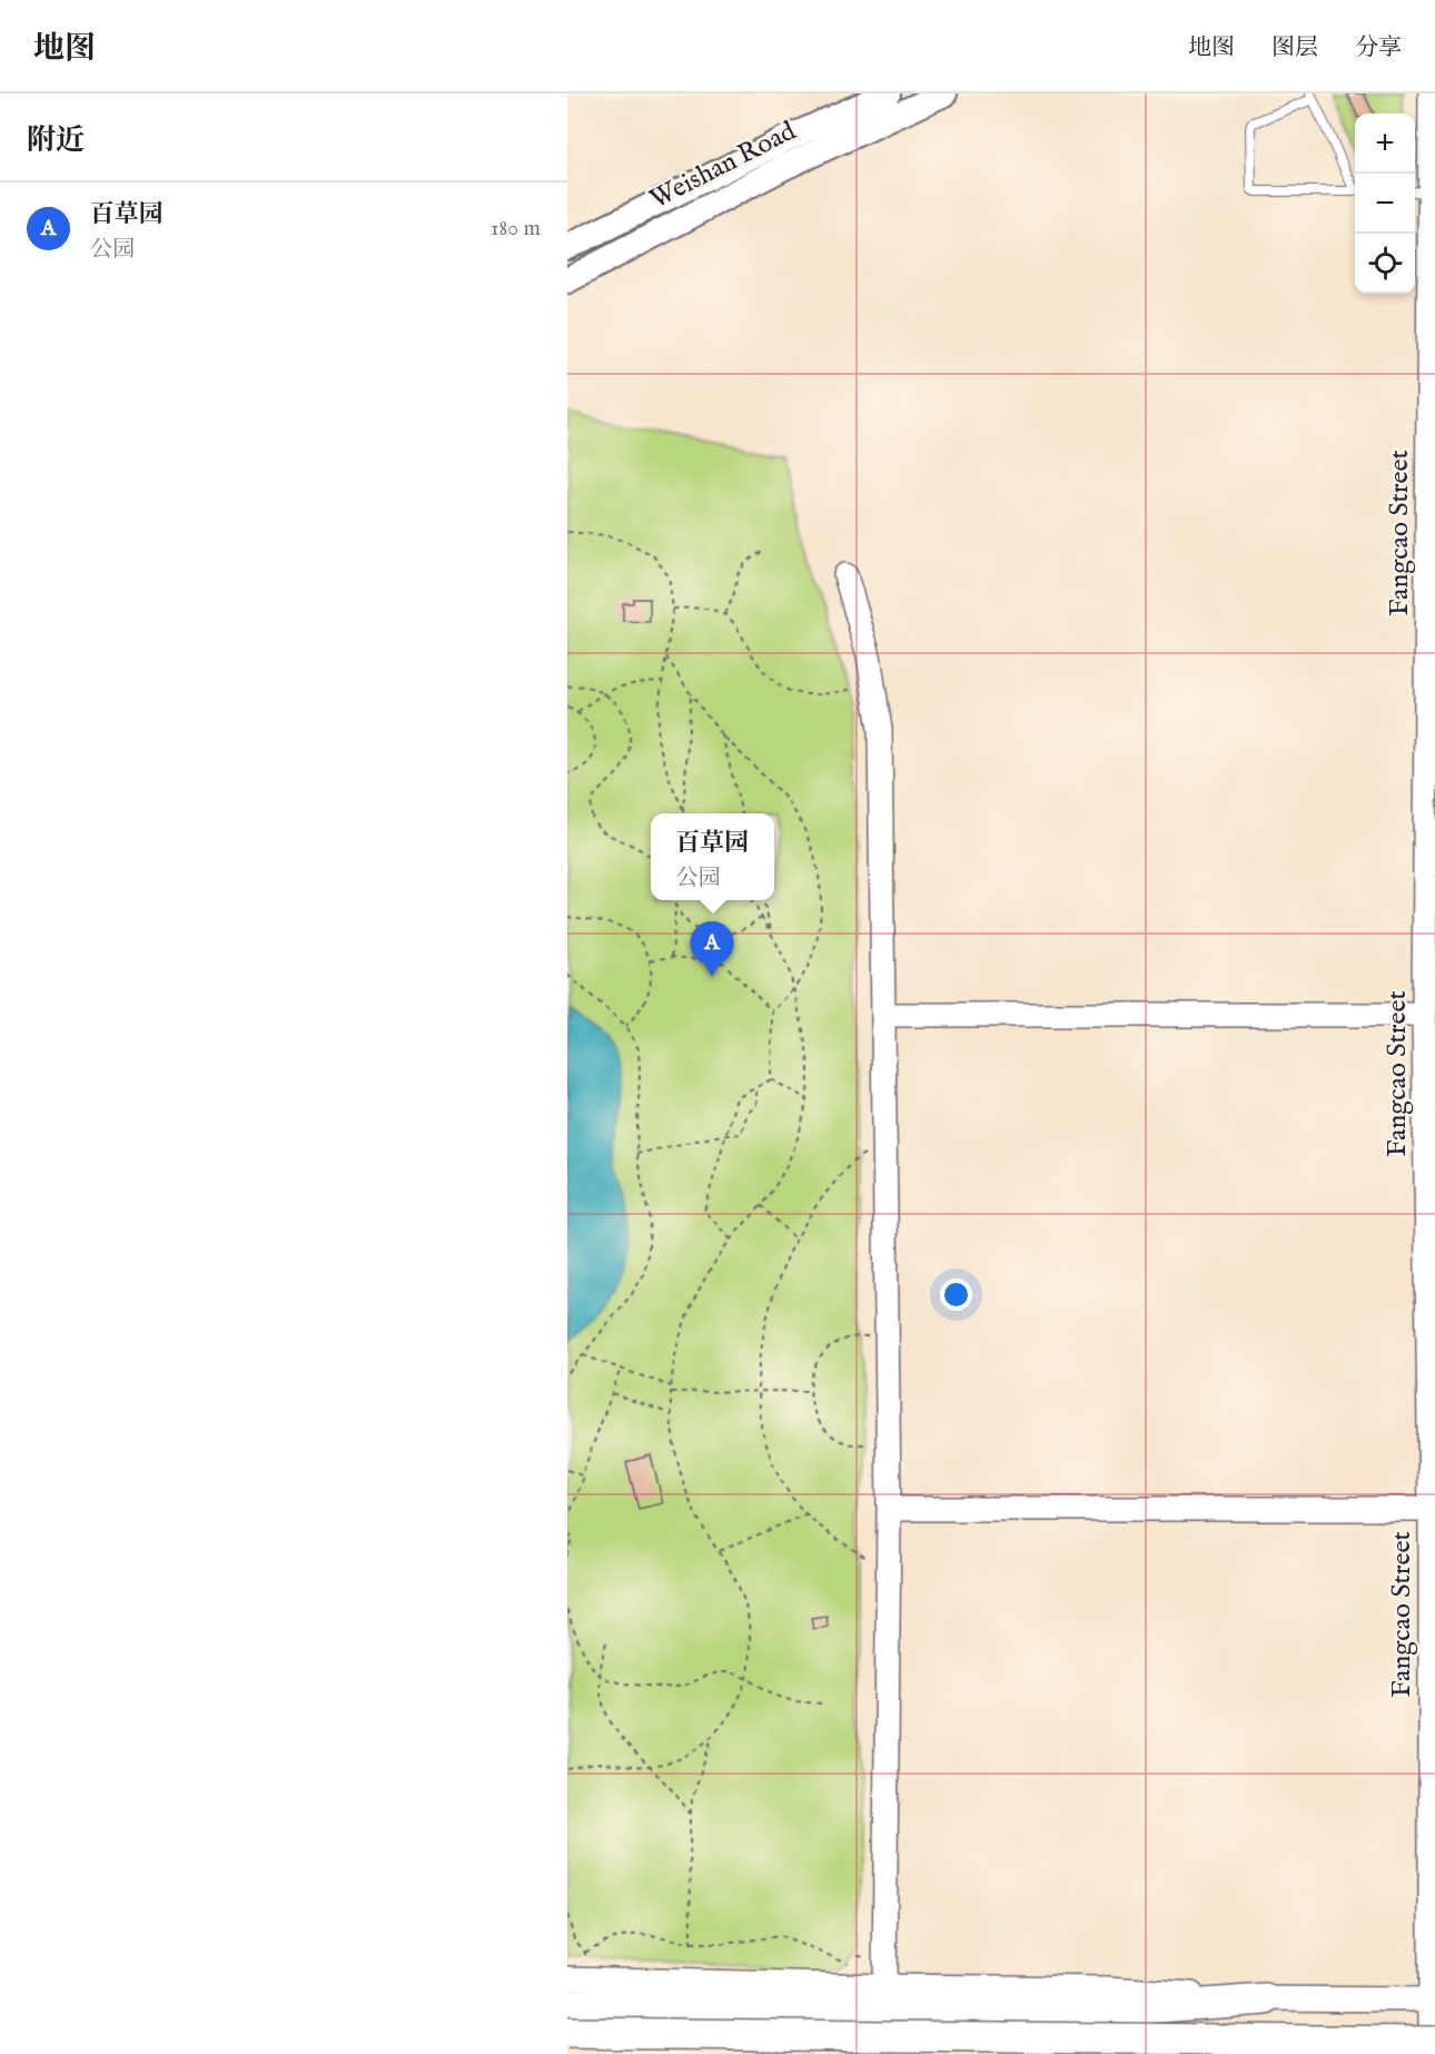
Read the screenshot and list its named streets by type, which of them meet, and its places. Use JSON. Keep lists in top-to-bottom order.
{
  "streets": {
    "main road": ["Weishan Road", "Fangcao Street"]
  },
  "page": {
    "header": "地图",
    "nav": ["地图", "图层", "分享"],
    "heading": "附近",
    "map_buttons": ["+", "−"],
    "list": [
      {
        "mark": "A",
        "name": "百草园",
        "note": "公园",
        "value": "180 m"
      }
    ],
    "popup": ["百草园", "公园"],
    "pins": "A"
  }
}
